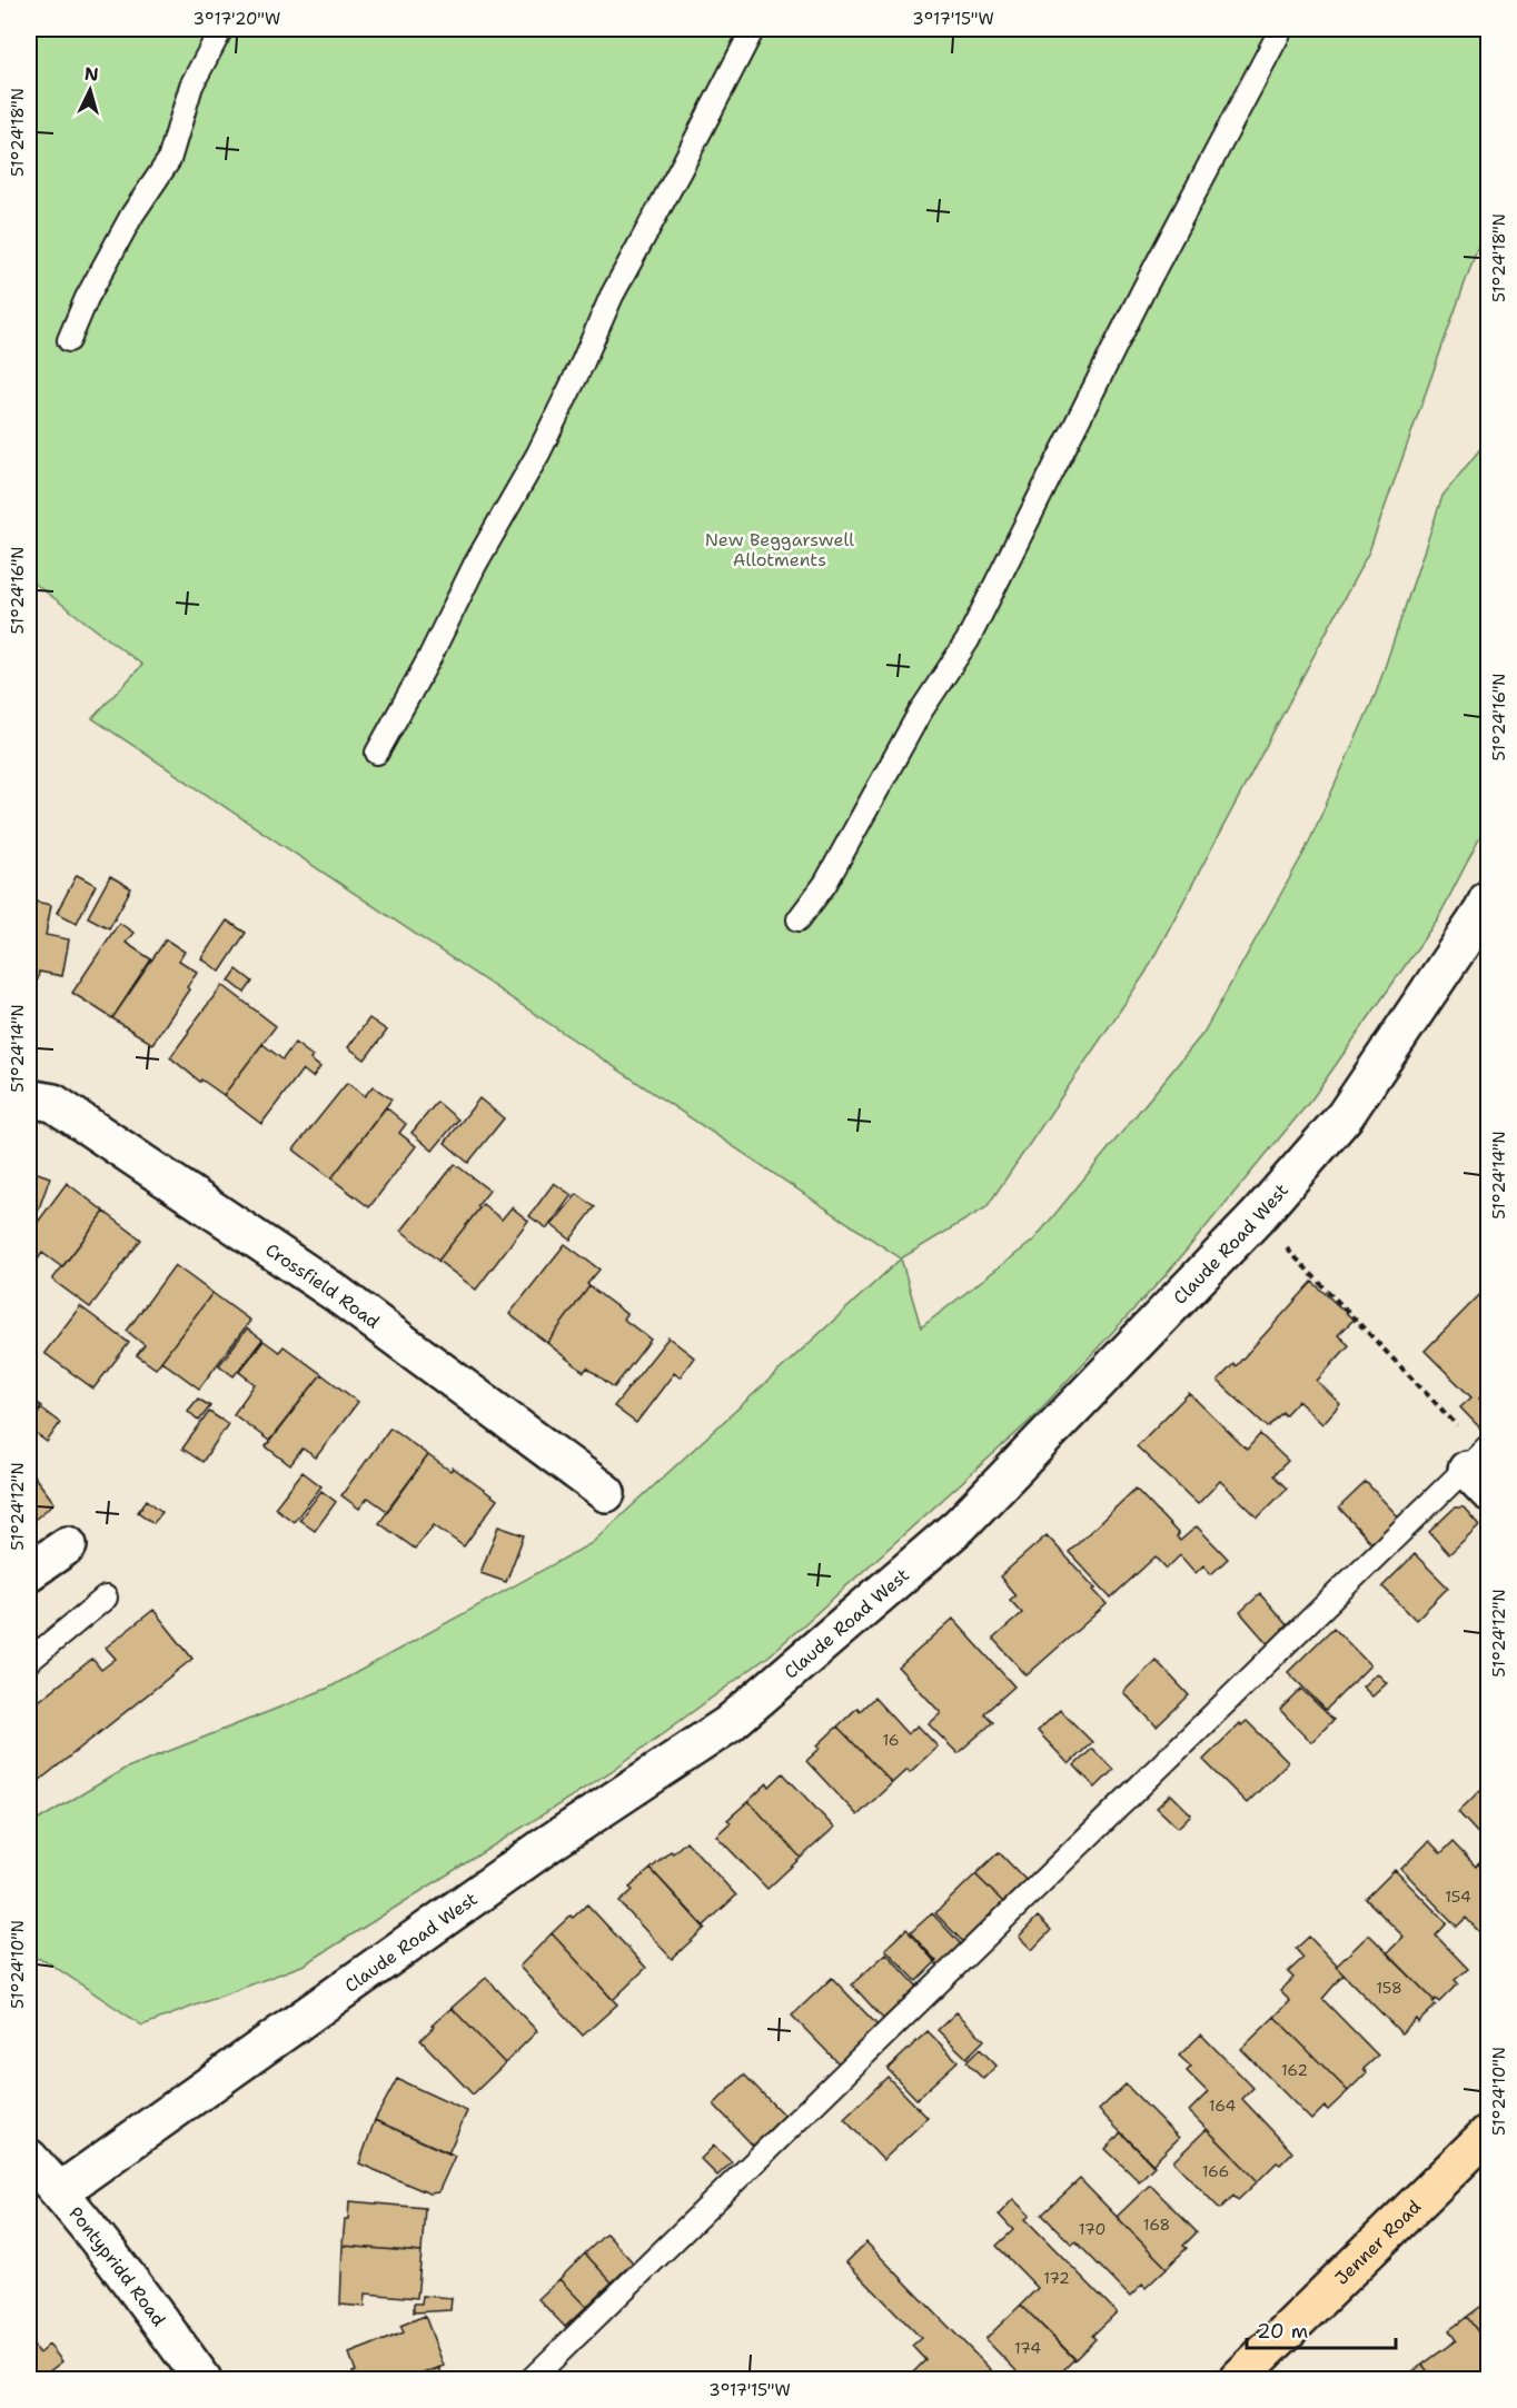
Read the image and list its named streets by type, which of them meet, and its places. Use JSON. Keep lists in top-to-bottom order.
{
  "streets": {
    "main road": ["Jenner Road"],
    "street": ["Claude Road West", "Crossfield Road", "Pontypridd Road"]
  },
  "crossings": [
    ["Claude Road West", "Pontypridd Road"]
  ],
  "parks": ["New Beggarswell Allotments"],
  "house_numbers": [
    "16",
    "154",
    "158",
    "162",
    "164",
    "166",
    "168",
    "170",
    "172",
    "174"
  ],
  "scale_bar": "20 m",
  "north": "top",
  "coordinates": [
    "3°17'20\"W",
    "3°17'15\"W",
    "51°24'18\"N",
    "51°24'16\"N",
    "51°24'14\"N",
    "51°24'12\"N",
    "51°24'10\"N"
  ]
}
